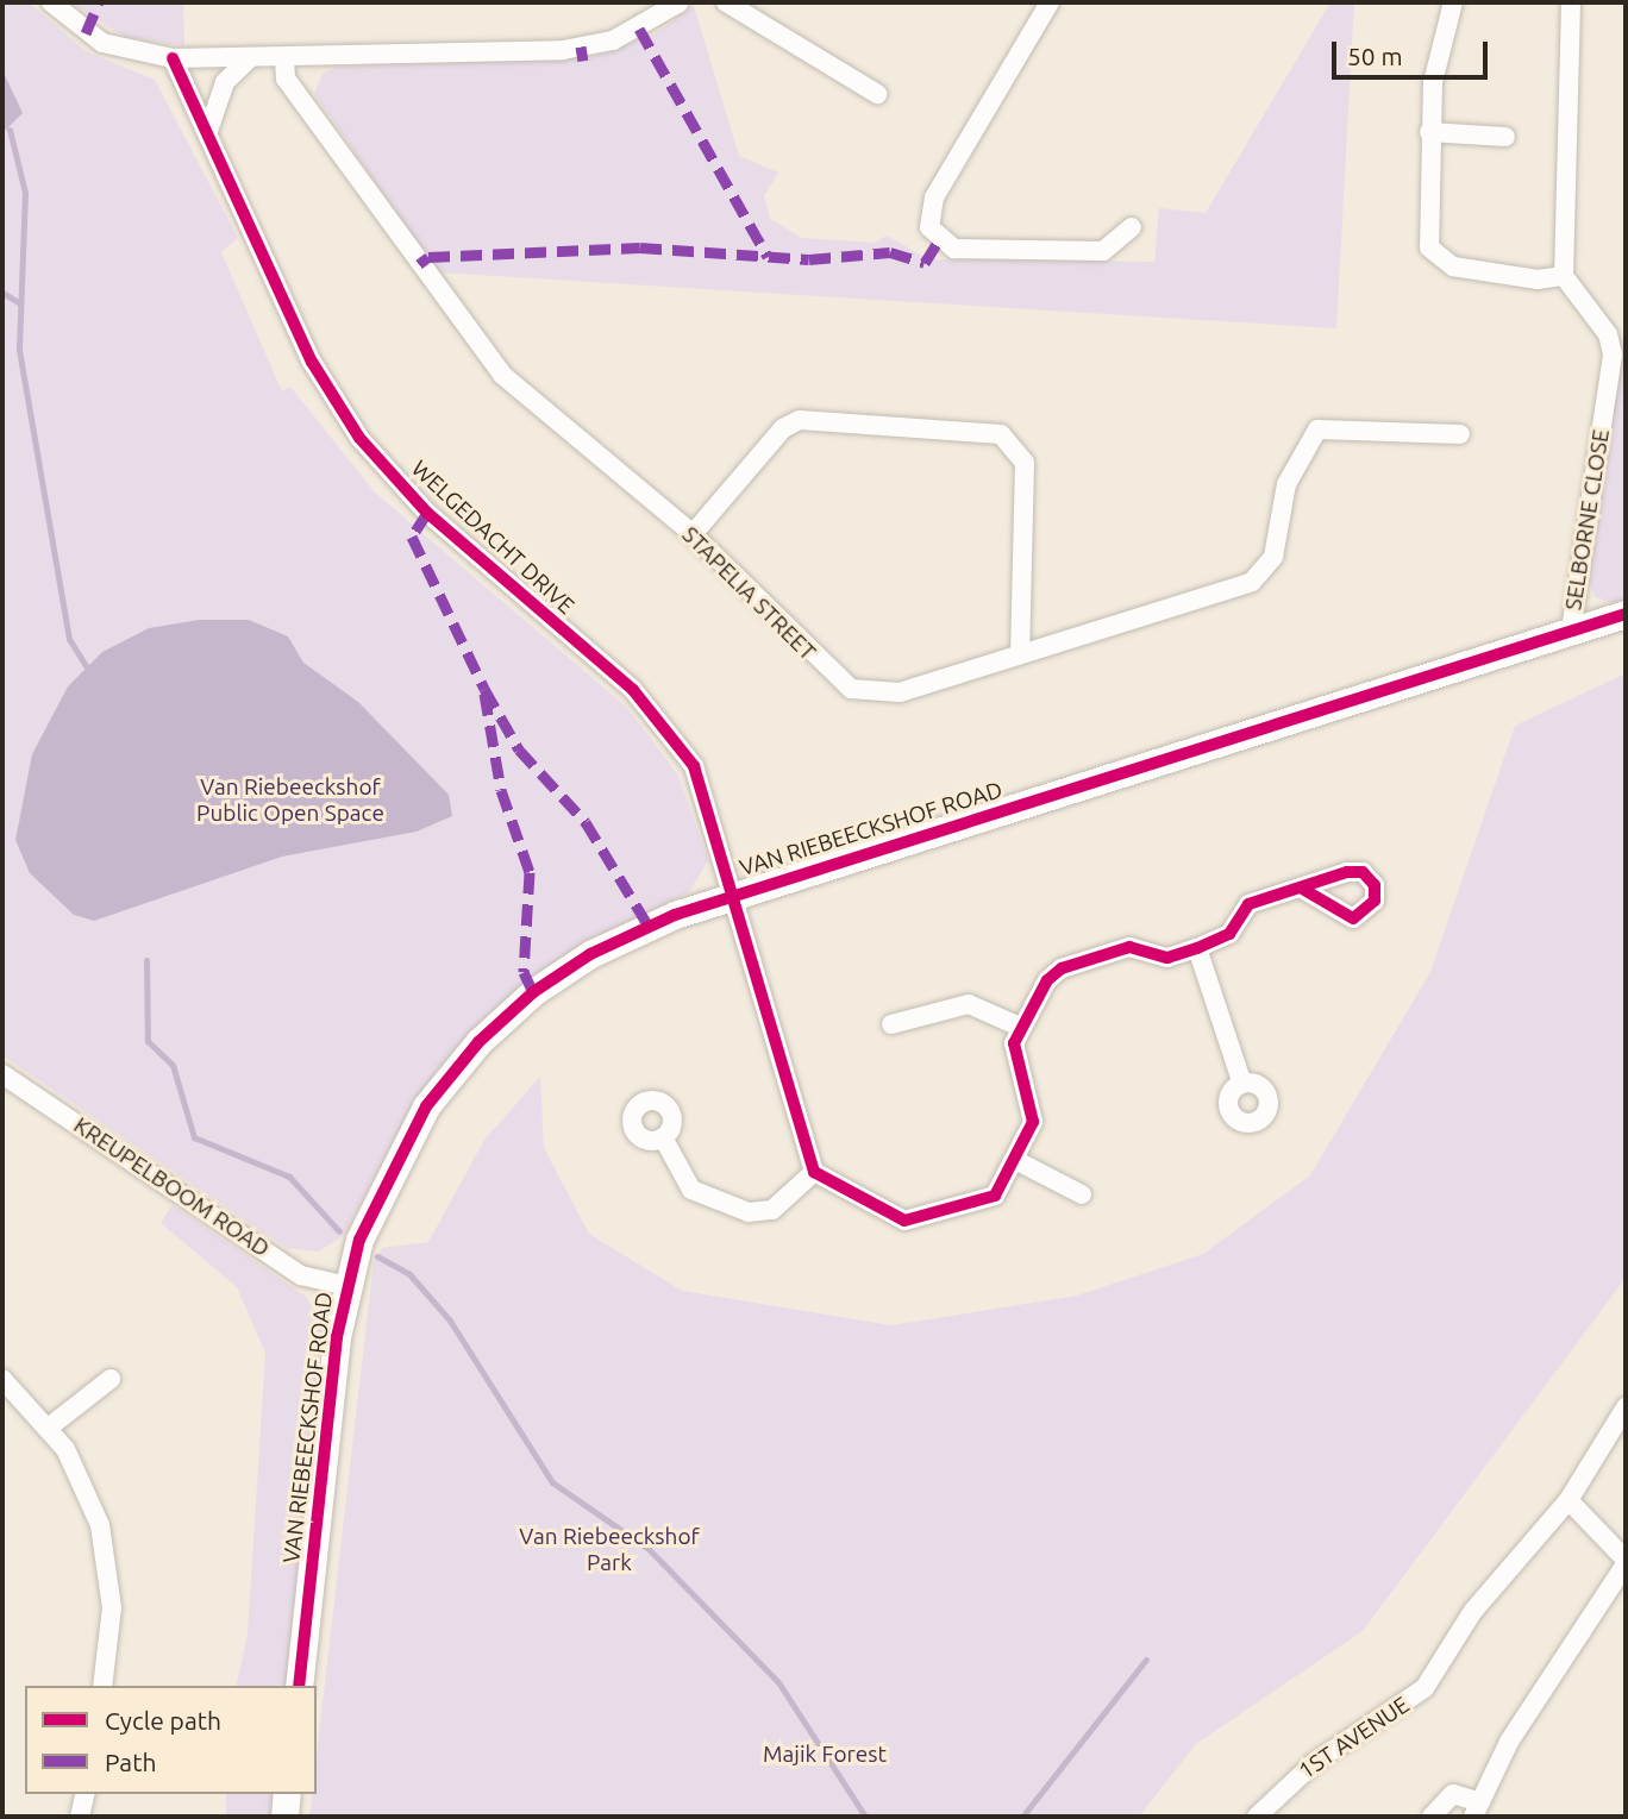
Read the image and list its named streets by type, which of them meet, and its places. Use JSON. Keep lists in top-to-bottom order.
{
  "streets": {
    "street": [
      "SELBORNE CLOSE",
      "WELGEDACHT DRIVE",
      "STAPELIA STREET",
      "VAN RIEBEECKSHOF ROAD",
      "KREUPELBOOM ROAD",
      "1ST AVENUE"
    ]
  },
  "crossings": [
    ["SELBORNE CLOSE", "VAN RIEBEECKSHOF ROAD"],
    ["WELGEDACHT DRIVE", "VAN RIEBEECKSHOF ROAD"],
    ["VAN RIEBEECKSHOF ROAD", "KREUPELBOOM ROAD"]
  ],
  "parks": ["Van Riebeeckshof Public Open Space", "Van Riebeeckshof Park", "Majik Forest"],
  "legend": ["Cycle path", "Path"],
  "scale_bar": "50 m"
}
